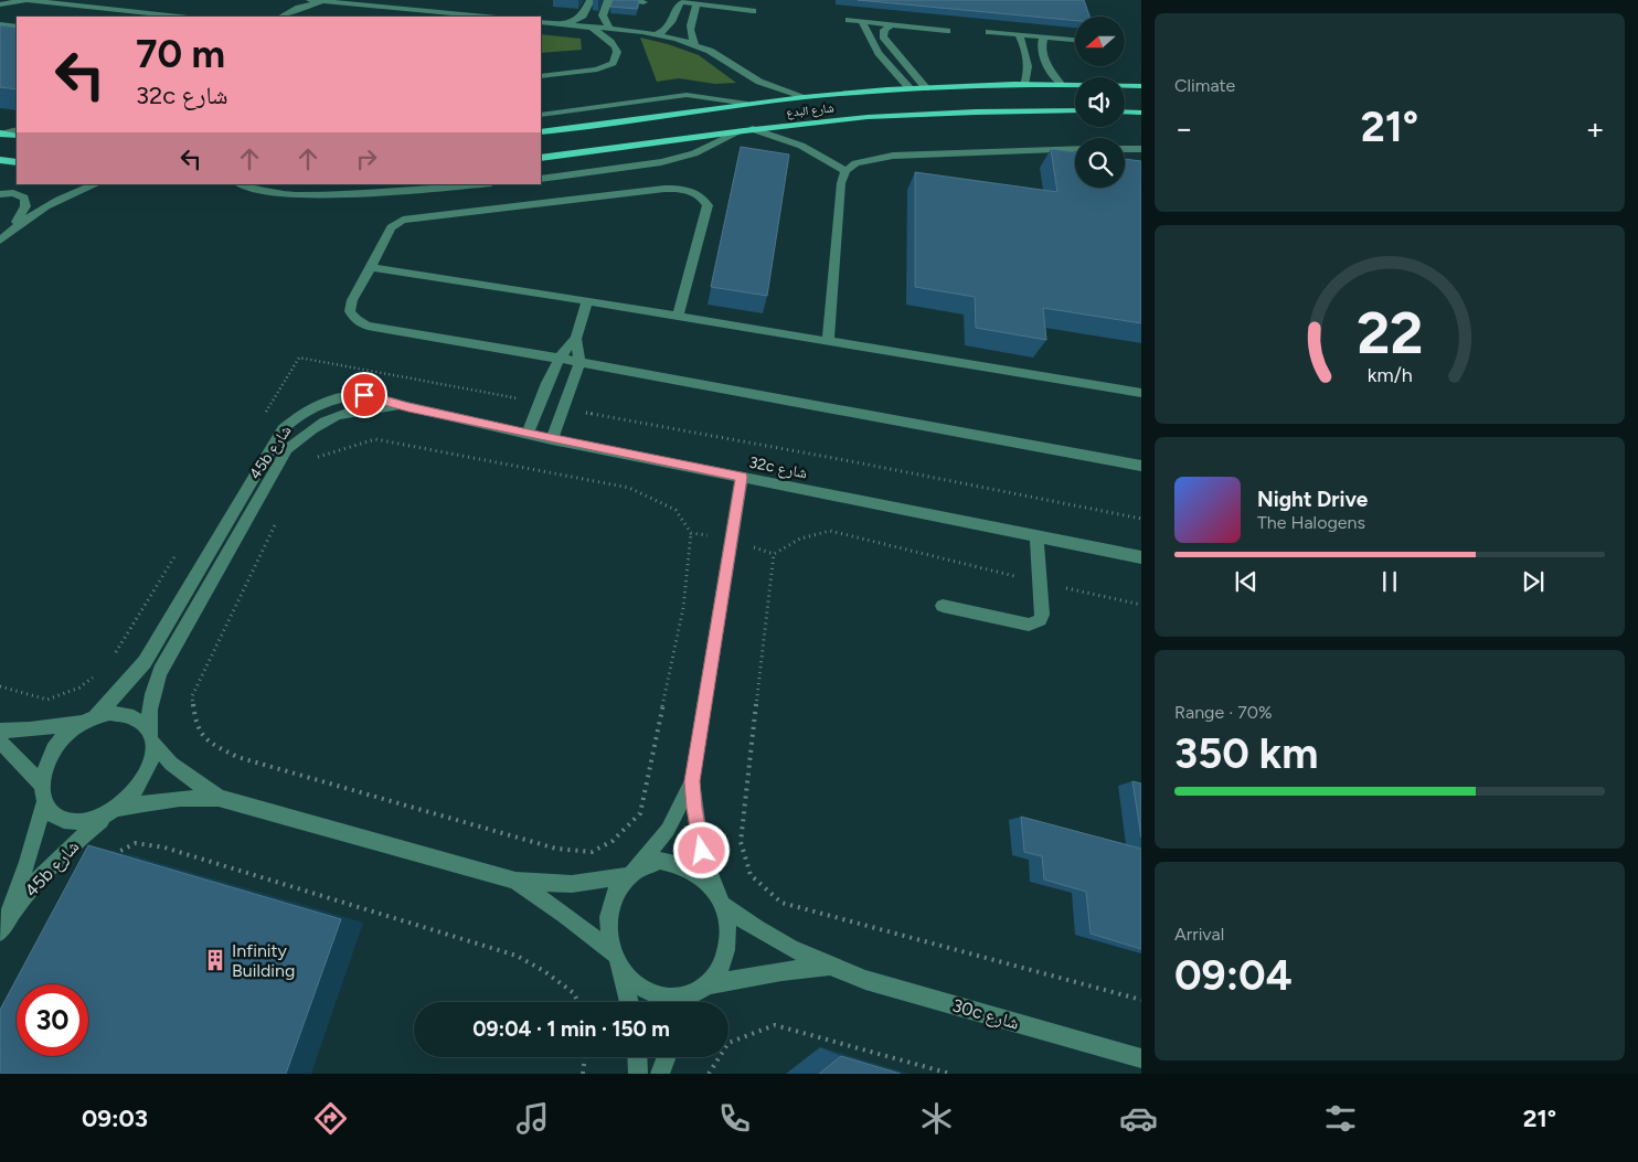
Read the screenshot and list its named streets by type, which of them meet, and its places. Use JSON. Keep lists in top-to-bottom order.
{
  "streets": {
    "main road": ["شارع البدع"],
    "street": ["45b شارع", "32c شارع", "30c شارع"]
  },
  "crossings": [
    ["45b شارع", "32c شارع"]
  ],
  "places": {
    "building": ["Infinity Building"]
  },
  "north": "left",
  "page": {
    "tile": [
      "Climate",
      ["Range · 70%", "350 km"],
      ["Arrival", "09:04"]
    ],
    "turn": ["70 m", "32c شارع"],
    "heat": ["−", "21°", "+"],
    "song": ["Night Drive", "The Halogens"],
    "limit": "30",
    "trip": "09:04 · 1 min · 150 m",
    "tabs": ["09:03", "21°"],
    "gauge": ["22", "km/h"]
  }
}
